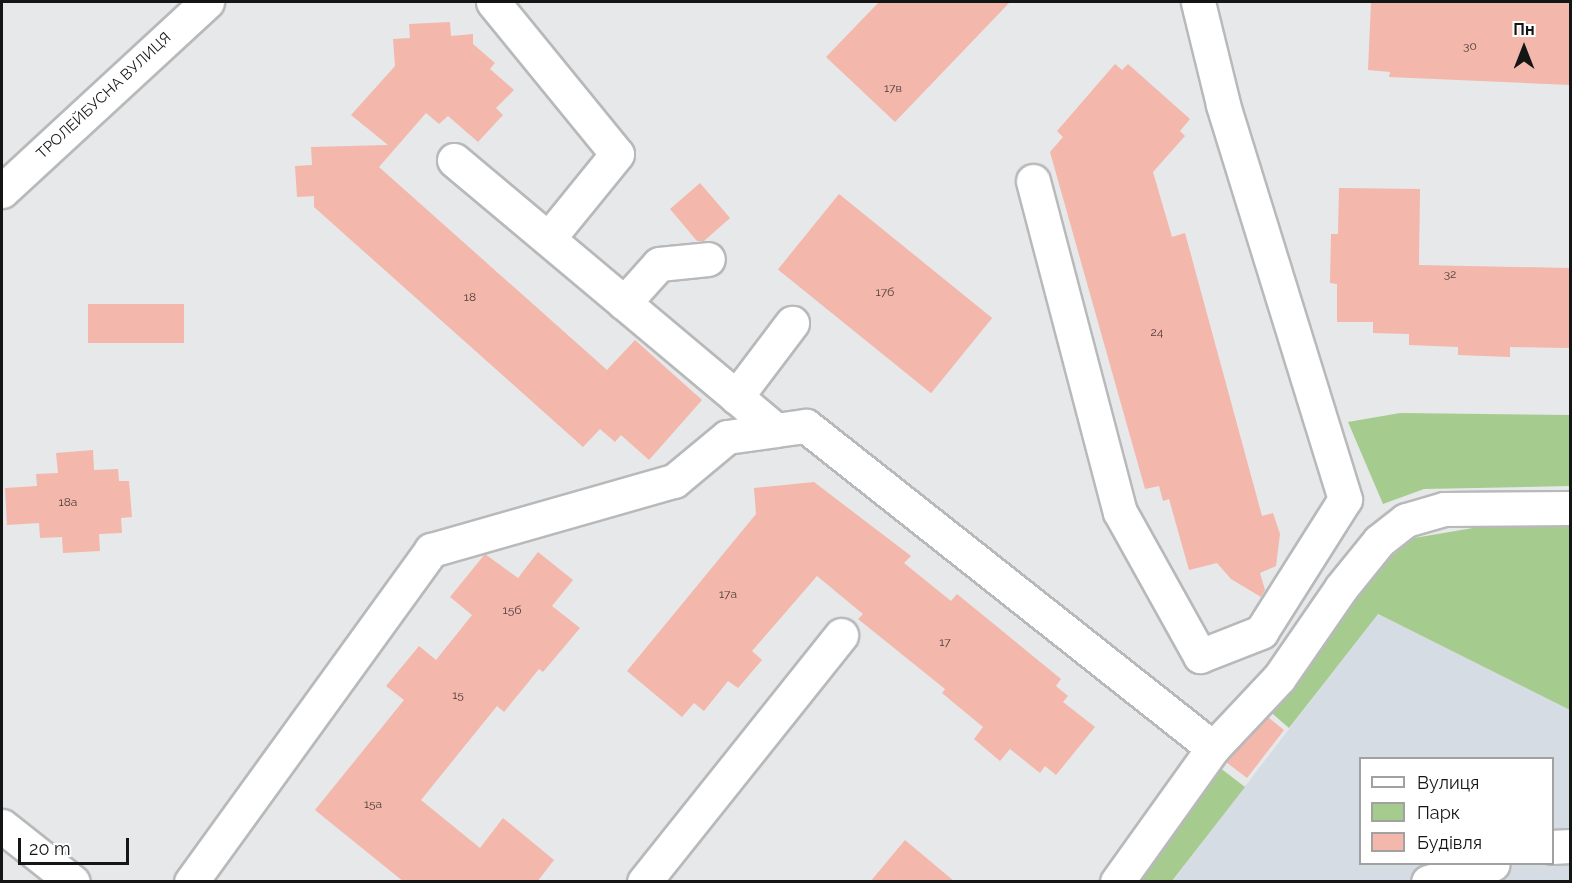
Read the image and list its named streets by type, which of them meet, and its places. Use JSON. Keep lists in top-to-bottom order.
{
  "streets": {
    "street": ["ТРОЛЕЙБУСНА ВУЛИЦЯ"]
  },
  "house_numbers": [
    "30",
    "17в",
    "32",
    "17б",
    "18",
    "24",
    "18а",
    "17а",
    "15б",
    "17",
    "15",
    "15а"
  ],
  "legend": ["Вулиця", "Парк", "Будівля"],
  "scale_bar": "20 m",
  "north": "top"
}
